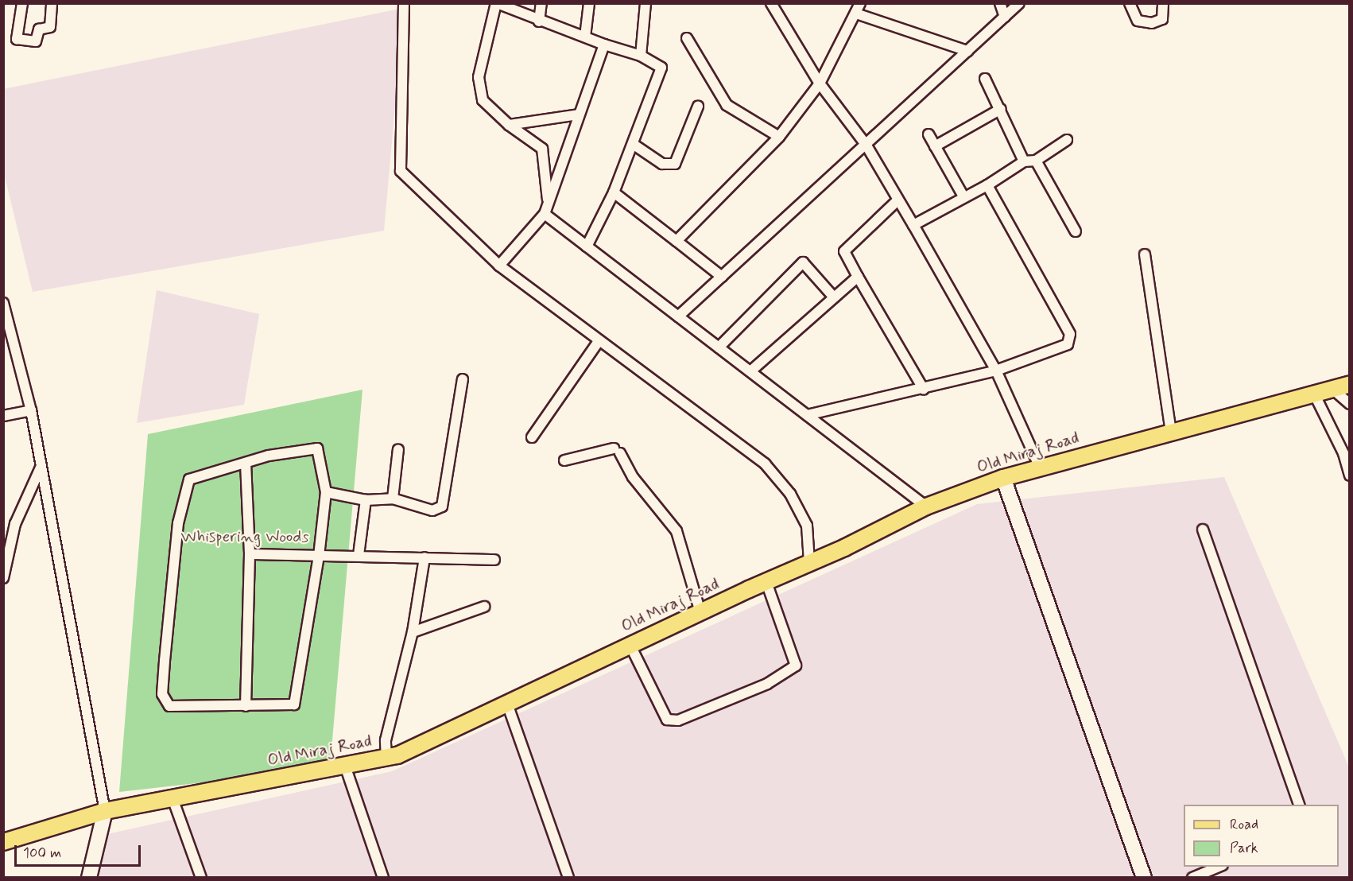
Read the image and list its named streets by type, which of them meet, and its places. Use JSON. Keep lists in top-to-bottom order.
{
  "streets": {
    "main road": ["Old Miraj Road"]
  },
  "parks": ["Whispering Woods"],
  "legend": ["Road", "Park"],
  "scale_bar": "100 m"
}
